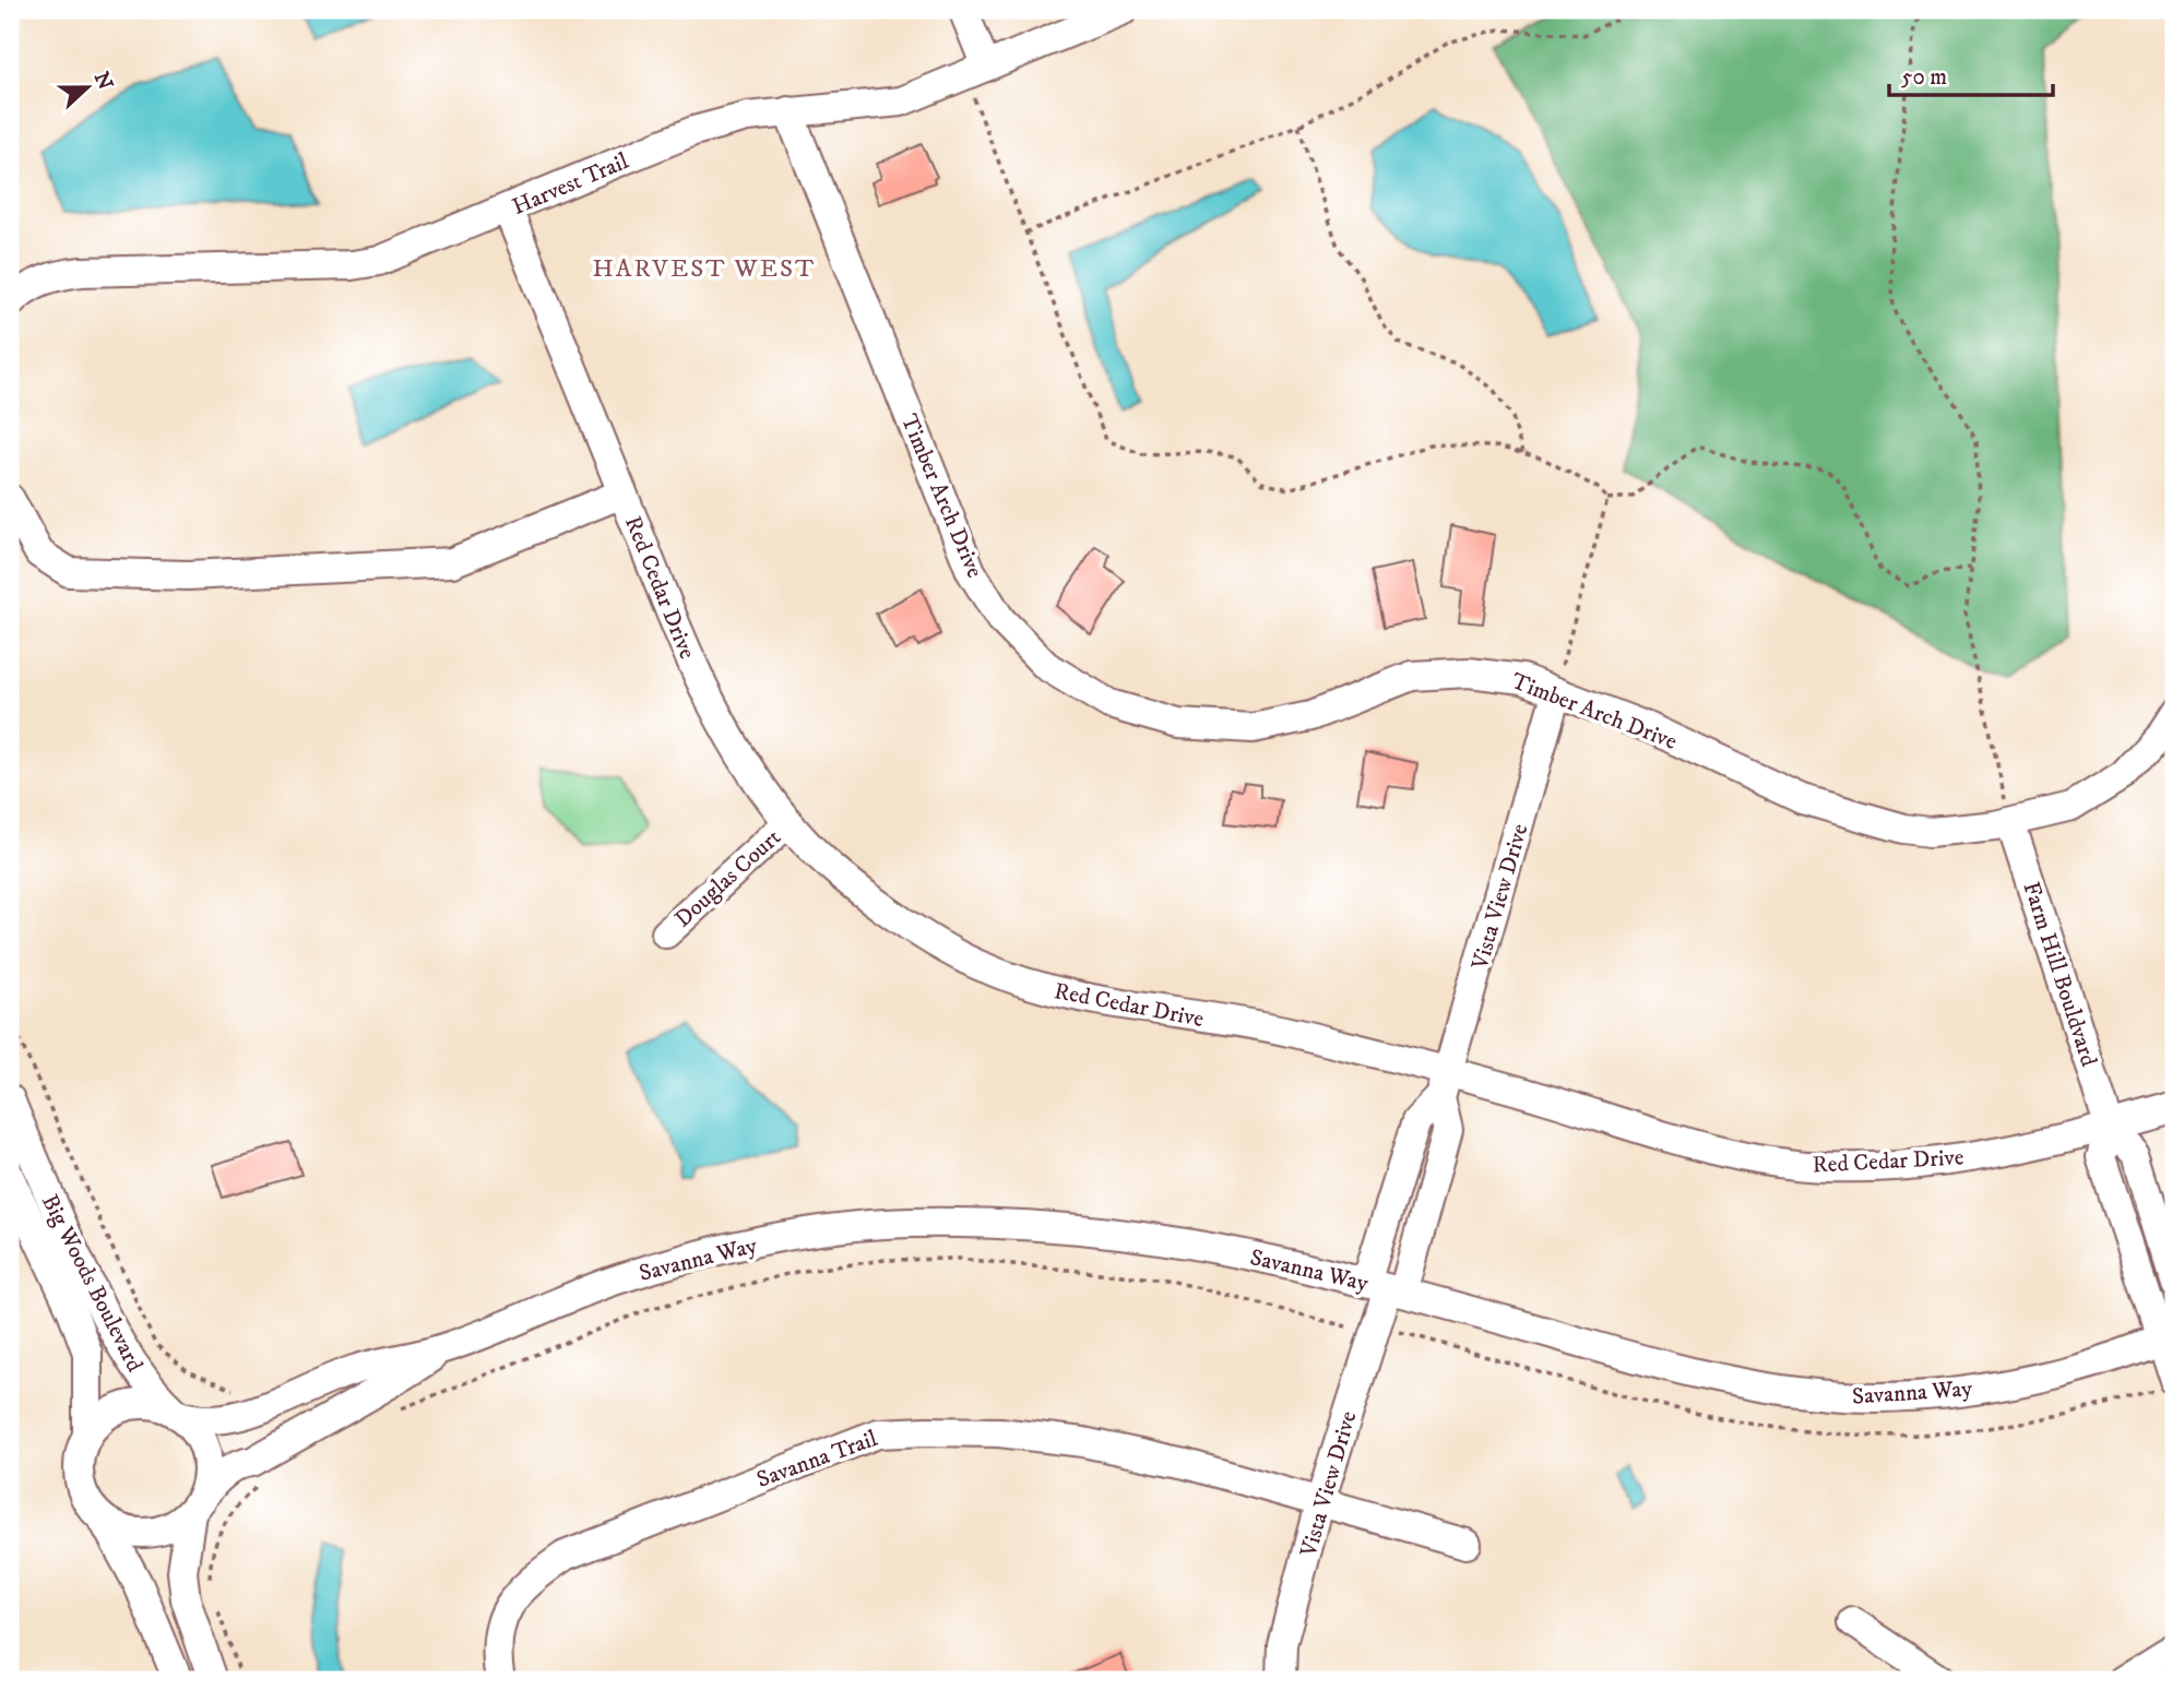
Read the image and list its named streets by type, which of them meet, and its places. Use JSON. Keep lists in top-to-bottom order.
{
  "streets": {
    "street": [
      "Harvest Trail",
      "Timber Arch Drive",
      "Red Cedar Drive",
      "Douglas Court",
      "Vista View Drive",
      "Farm Hill Bouldvard",
      "Savanna Way",
      "Big Woods Boulevard",
      "Savanna Trail"
    ]
  },
  "crossings": [
    ["Harvest Trail", "Timber Arch Drive"],
    ["Harvest Trail", "Red Cedar Drive"],
    ["Timber Arch Drive", "Vista View Drive"],
    ["Timber Arch Drive", "Farm Hill Bouldvard"],
    ["Red Cedar Drive", "Douglas Court"],
    ["Red Cedar Drive", "Vista View Drive"],
    ["Red Cedar Drive", "Farm Hill Bouldvard"],
    ["Vista View Drive", "Savanna Way"],
    ["Vista View Drive", "Savanna Trail"],
    ["Farm Hill Bouldvard", "Savanna Way"],
    ["Savanna Way", "Big Woods Boulevard"]
  ],
  "districts": ["HARVEST WEST"],
  "scale_bar": "50 m",
  "north": "right"
}
